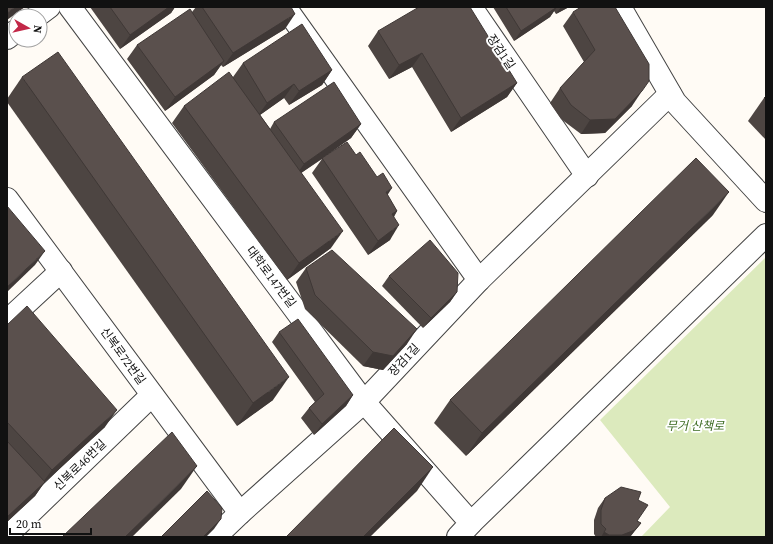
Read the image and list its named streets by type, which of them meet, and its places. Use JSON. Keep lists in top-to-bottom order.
{
  "streets": {
    "street": [
      "장검1길",
      "대학로147번길",
      "신복로72번길",
      "신복로46번길"
    ]
  },
  "crossings": [
    ["장검1길", "대학로147번길"],
    ["장검1길", "신복로72번길"],
    ["신복로72번길", "신복로46번길"]
  ],
  "parks": ["무거 산책로"],
  "scale_bar": "20 m",
  "north": "right"
}
